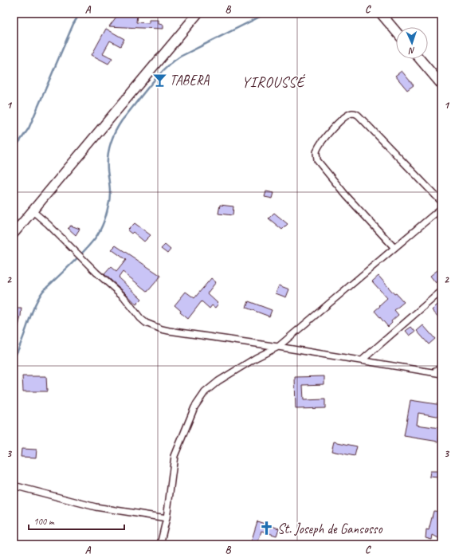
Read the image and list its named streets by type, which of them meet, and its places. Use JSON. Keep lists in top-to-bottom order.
{
  "districts": ["YIROUSSÉ"],
  "places": {
    "bar": ["TABERA"],
    "church": ["St. Joseph de Gansosso"]
  },
  "scale_bar": "100 m",
  "north": "bottom",
  "grid": {
    "columns": ["A", "B", "C"],
    "rows": ["1", "2", "3"]
  }
}
